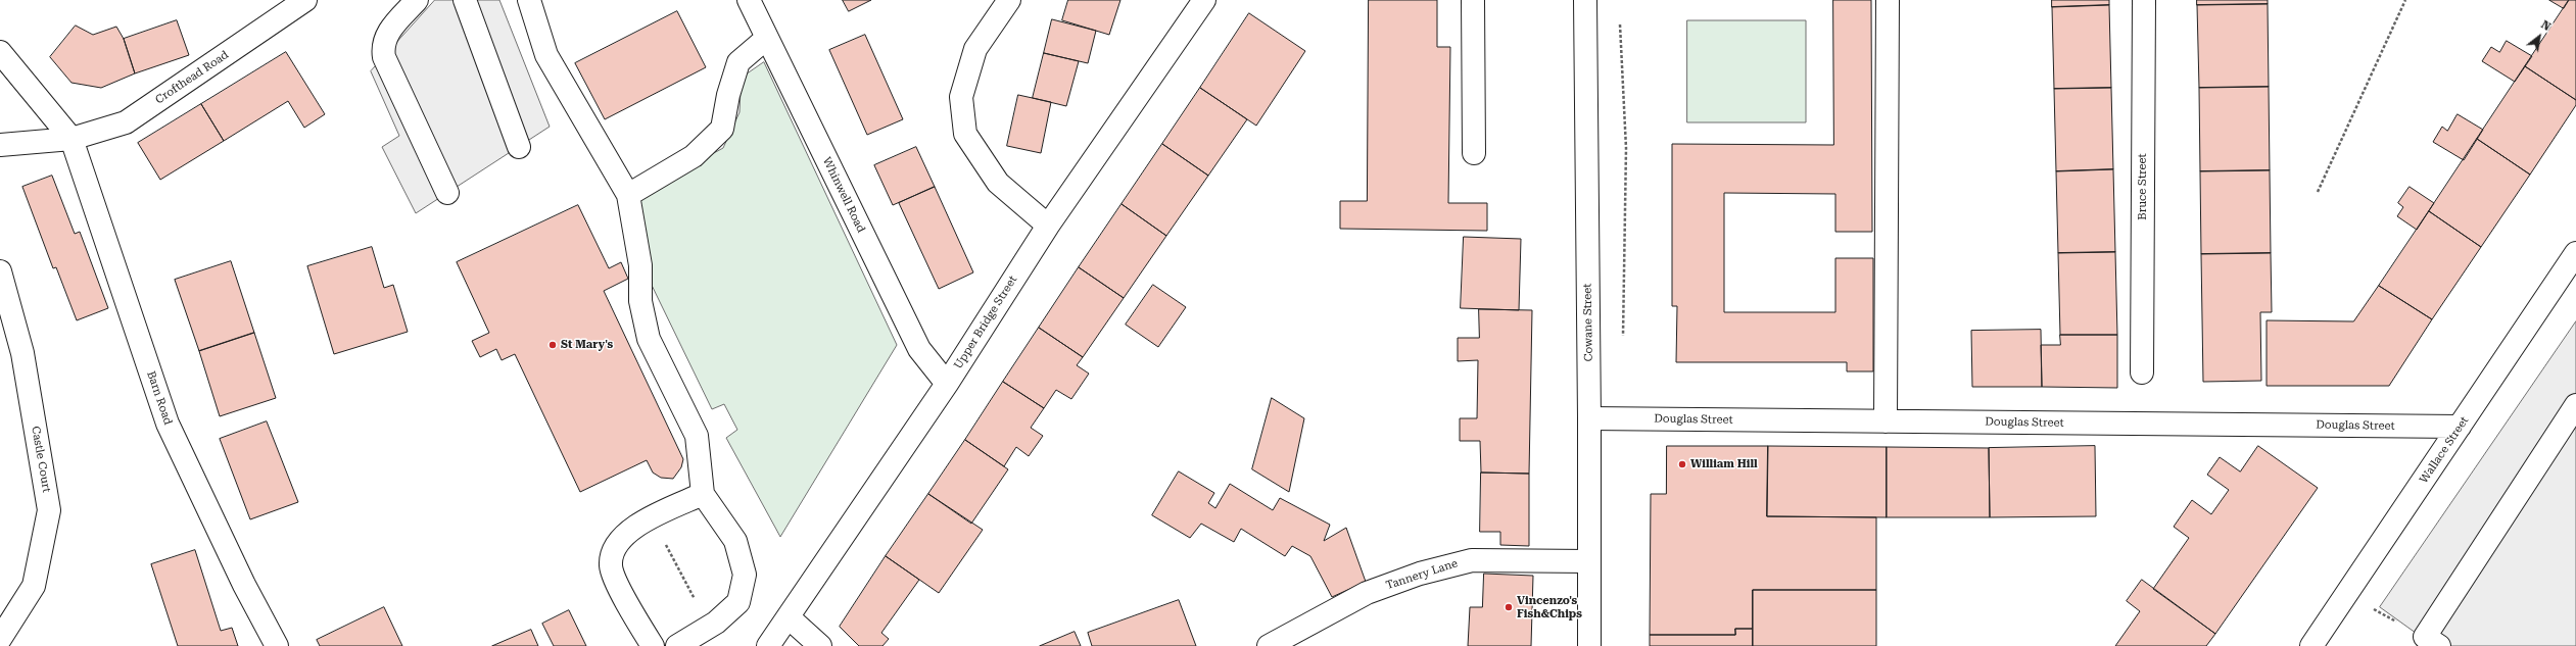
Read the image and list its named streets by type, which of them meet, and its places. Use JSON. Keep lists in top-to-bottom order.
{
  "streets": {
    "street": [
      "Crofthead Road",
      "Bruce Street",
      "Whinwell Road",
      "Upper Bridge Street",
      "Cowane Street",
      "Barn Road",
      "Douglas Street",
      "Wallace Street",
      "Castle Court",
      "Tannery Lane"
    ]
  },
  "crossings": [
    ["Crofthead Road", "Barn Road"],
    ["Whinwell Road", "Upper Bridge Street"],
    ["Cowane Street", "Douglas Street"],
    ["Cowane Street", "Tannery Lane"],
    ["Douglas Street", "Wallace Street"]
  ],
  "places": ["St Mary's", "William Hill", "Vincenzo's Fish&Chips"],
  "north": "top right"
}
